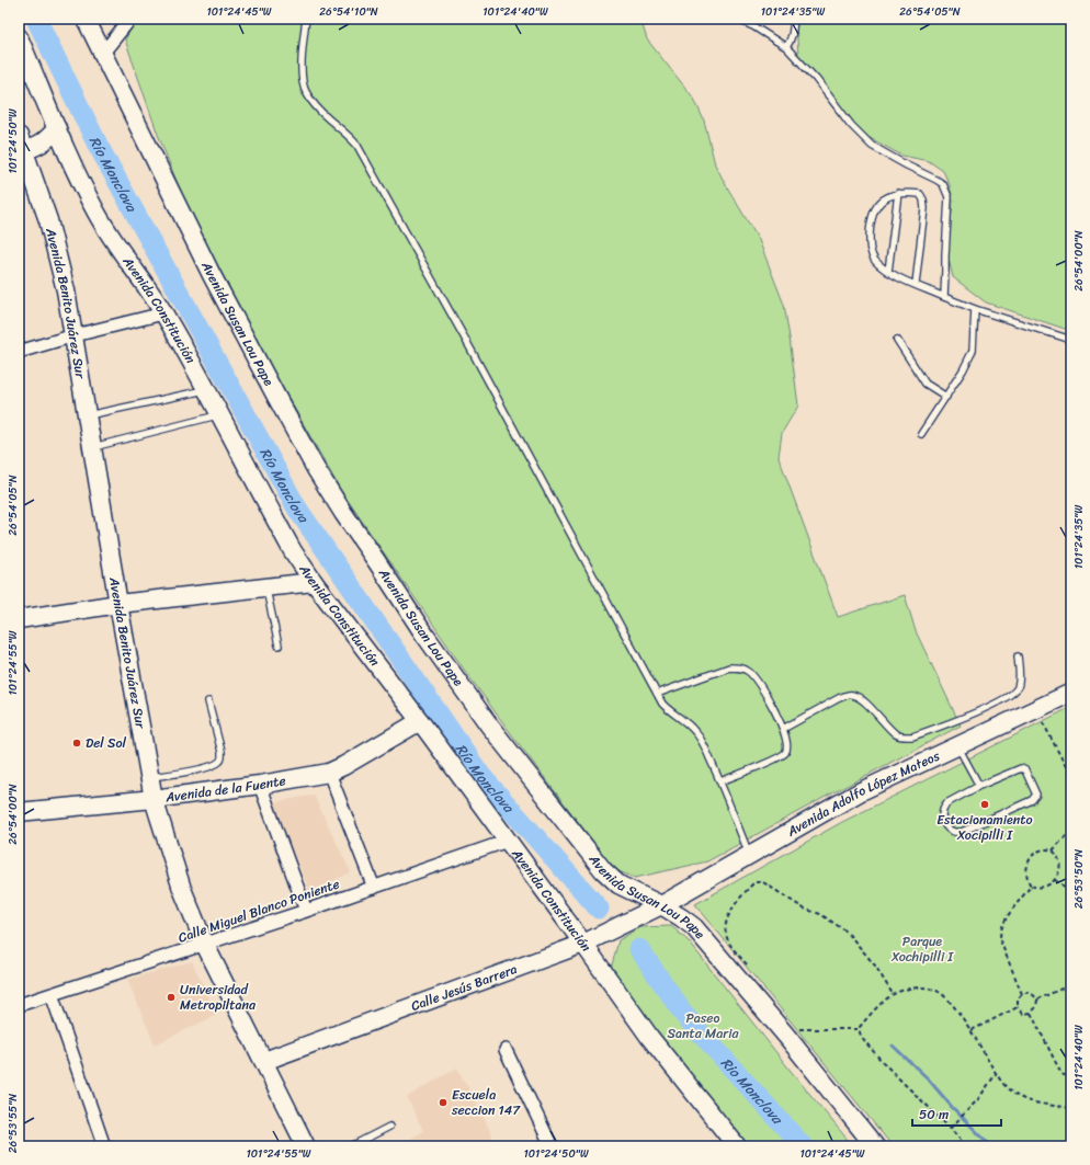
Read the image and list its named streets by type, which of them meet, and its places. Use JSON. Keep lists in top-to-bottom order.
{
  "streets": {
    "street": [
      "Avenida Benito Juárez Sur",
      "Avenida Constitución",
      "Avenida Susan Lou Pape",
      "Avenida de la Fuente",
      "Avenida Adolfo López Mateos",
      "Calle Miguel Blanco Poniente",
      "Calle Jesús Barrera"
    ]
  },
  "crossings": [
    ["Avenida Benito Juárez Sur", "Avenida de la Fuente"],
    ["Avenida Benito Juárez Sur", "Calle Miguel Blanco Poniente"],
    ["Avenida Benito Juárez Sur", "Calle Jesús Barrera"],
    ["Avenida Constitución", "Avenida de la Fuente"],
    ["Avenida Constitución", "Calle Miguel Blanco Poniente"],
    ["Avenida Constitución", "Calle Jesús Barrera"],
    ["Avenida Susan Lou Pape", "Avenida Adolfo López Mateos"],
    ["Avenida Susan Lou Pape", "Calle Jesús Barrera"],
    ["Avenida Adolfo López Mateos", "Calle Jesús Barrera"]
  ],
  "water": ["Río Monclova", "Rio Monclova"],
  "parks": ["Parque Xochipilli I", "Paseo Santa Maria"],
  "places": [
    "Del Sol",
    "Estacionamiento Xocipilli I",
    "Universidad Metropiltana",
    "Escuela seccion 147"
  ],
  "scale_bar": "50 m",
  "coordinates": [
    "101°24'45\"W",
    "26°54'10\"N",
    "101°24'40\"W",
    "101°24'35\"W",
    "26°54'05\"N",
    "101°24'50\"W",
    "26°54'00\"N",
    "101°24'55\"W",
    "26°53'50\"N",
    "26°53'55\"N"
  ]
}
